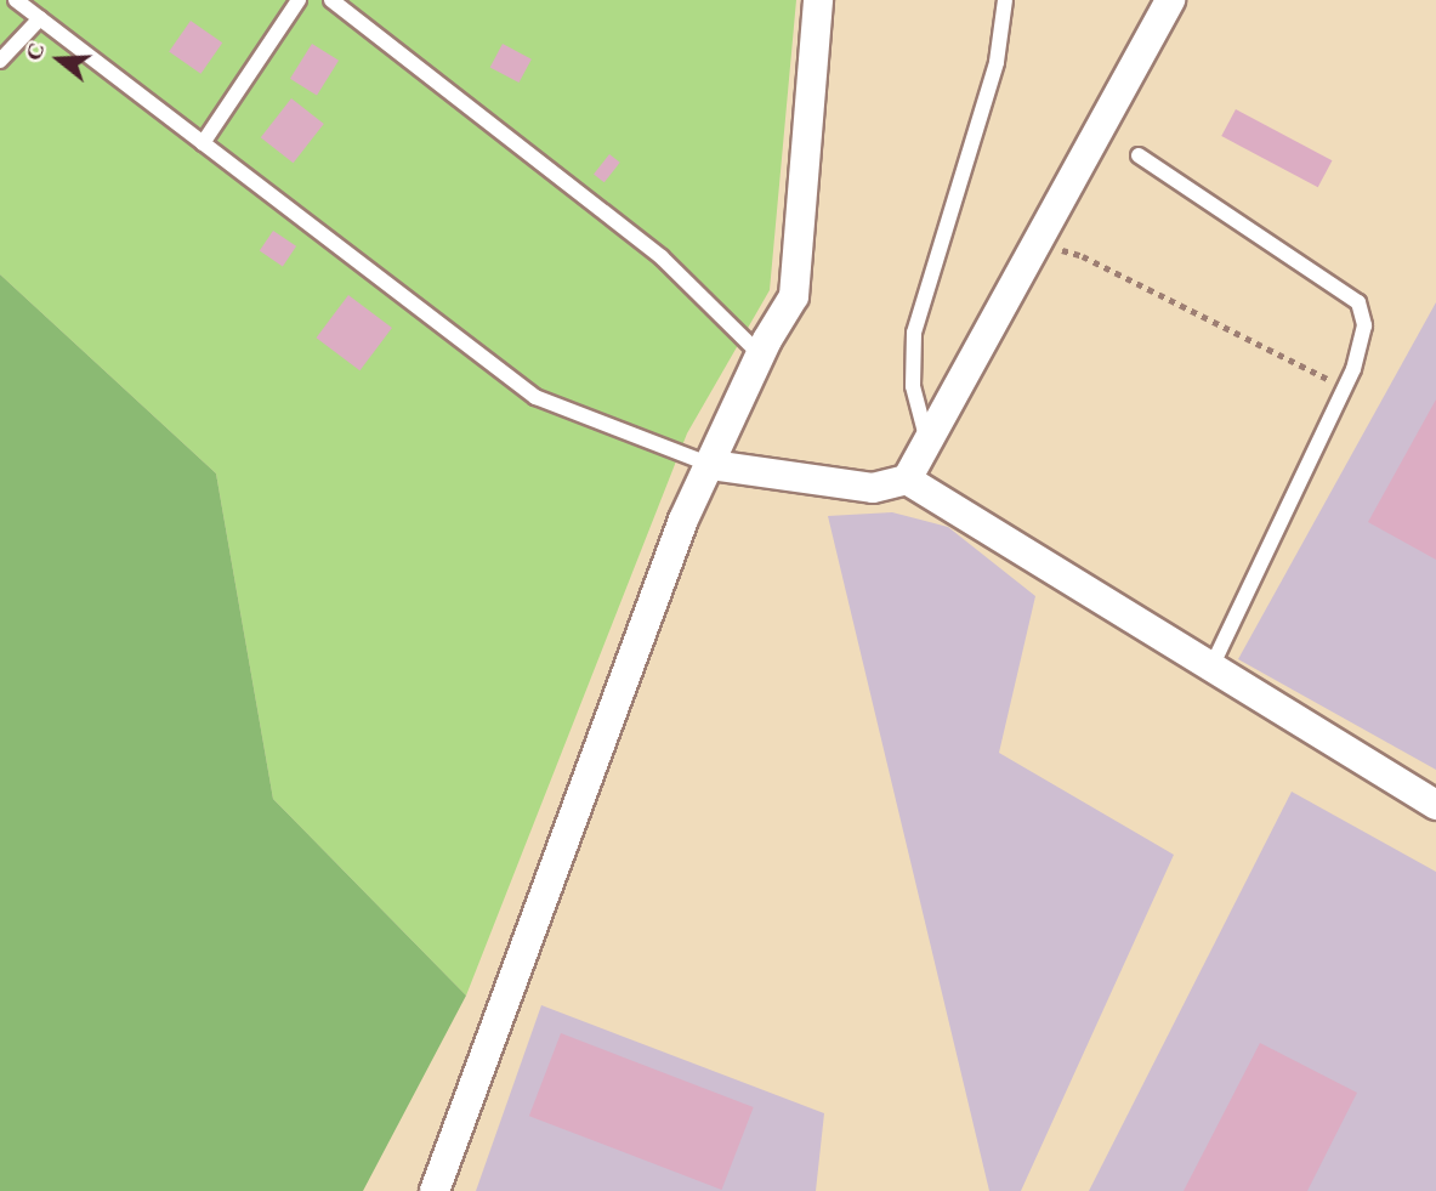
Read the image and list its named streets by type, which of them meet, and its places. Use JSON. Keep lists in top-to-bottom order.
{
  "north": "left"
}
